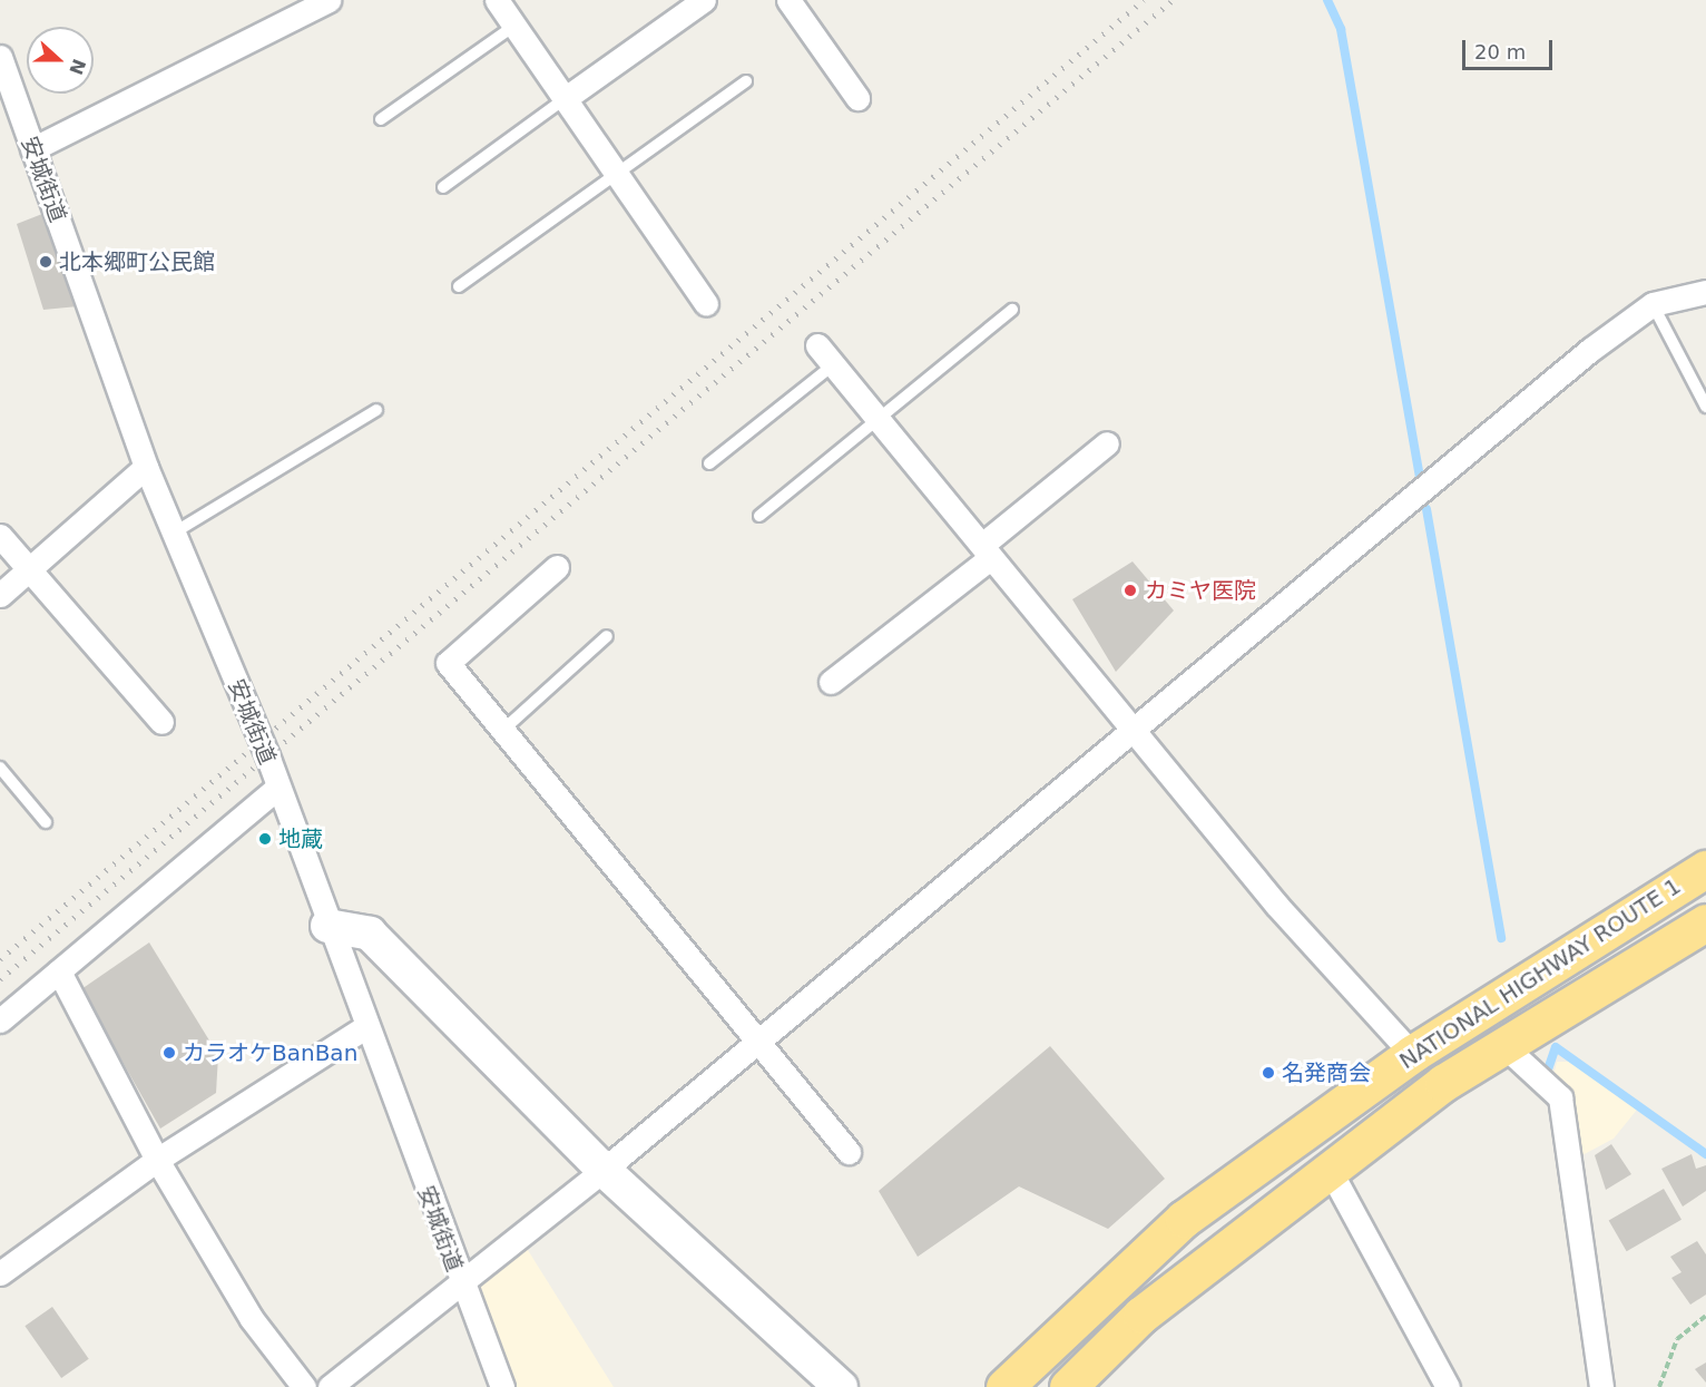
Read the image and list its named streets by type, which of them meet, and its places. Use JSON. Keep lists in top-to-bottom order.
{
  "streets": {
    "highway": ["NATIONAL HIGHWAY ROUTE 1"],
    "street": ["安城街道"]
  },
  "places": [
    "北本郷町公民館",
    "カミヤ医院",
    "地蔵",
    "カラオケBanBan",
    "名発商会"
  ],
  "scale_bar": "20 m",
  "north": "right"
}
